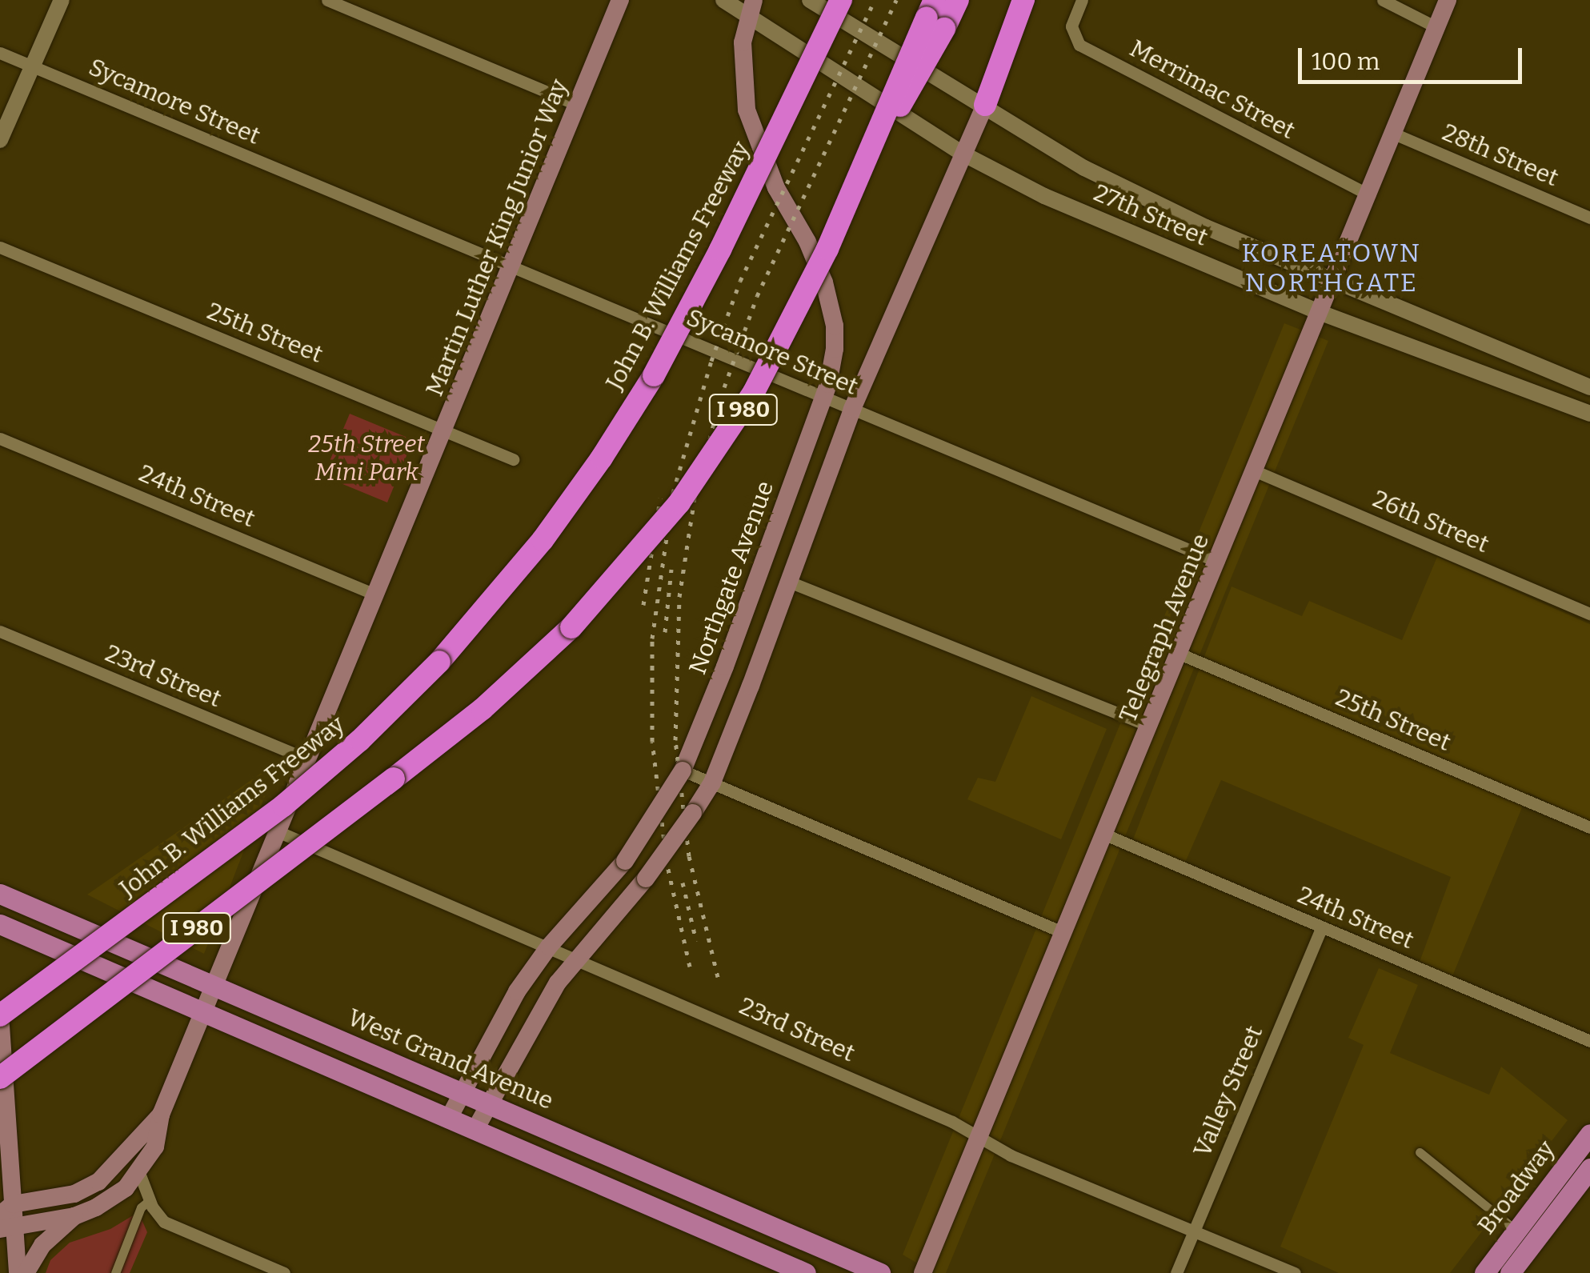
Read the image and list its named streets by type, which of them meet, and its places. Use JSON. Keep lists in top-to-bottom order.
{
  "streets": {
    "highway": ["John B. Williams Freeway", "I 980"],
    "main road": [
      "Martin Luther King Junior Way",
      "Northgate Avenue",
      "Telegraph Avenue",
      "West Grand Avenue",
      "Broadway"
    ],
    "street": [
      "Merrimac Street",
      "Sycamore Street",
      "28th Street",
      "27th Street",
      "25th Street",
      "24th Street",
      "26th Street",
      "23rd Street",
      "Valley Street"
    ]
  },
  "crossings": [
    ["Merrimac Street", "Telegraph Avenue"],
    ["Sycamore Street", "Martin Luther King Junior Way"],
    ["Sycamore Street", "Northgate Avenue"],
    ["Sycamore Street", "Telegraph Avenue"],
    ["28th Street", "Telegraph Avenue"],
    ["27th Street", "Northgate Avenue"],
    ["27th Street", "Telegraph Avenue"],
    ["Martin Luther King Junior Way", "25th Street"],
    ["Martin Luther King Junior Way", "24th Street"],
    ["Martin Luther King Junior Way", "23rd Street"],
    ["Martin Luther King Junior Way", "West Grand Avenue"],
    ["25th Street", "Telegraph Avenue"],
    ["24th Street", "Telegraph Avenue"],
    ["24th Street", "Valley Street"],
    ["26th Street", "Telegraph Avenue"],
    ["Northgate Avenue", "23rd Street"],
    ["Northgate Avenue", "West Grand Avenue"],
    ["Telegraph Avenue", "23rd Street"],
    ["23rd Street", "Valley Street"]
  ],
  "districts": ["KOREATOWN NORTHGATE"],
  "parks": ["25th Street Mini Park"],
  "scale_bar": "100 m"
}
